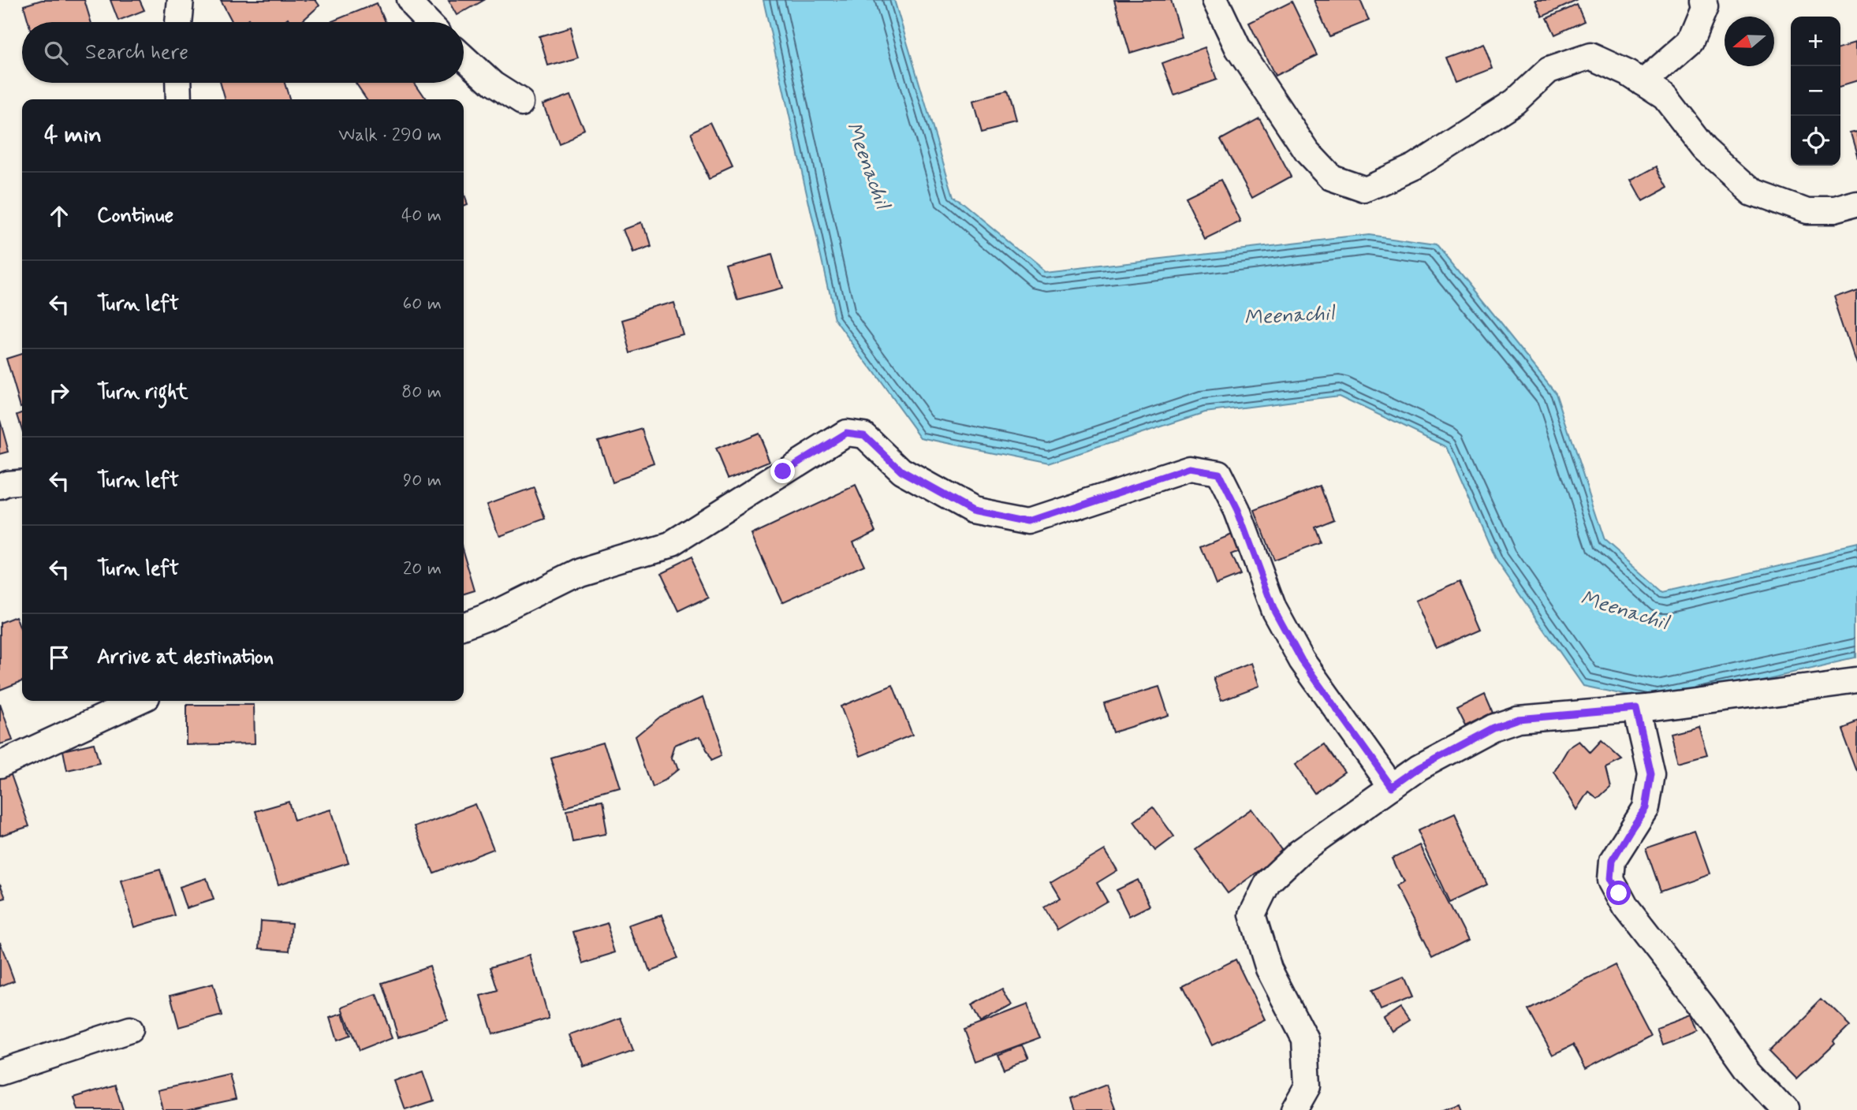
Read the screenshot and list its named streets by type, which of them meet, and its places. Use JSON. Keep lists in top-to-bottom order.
{
  "water": ["Meenachil"],
  "north": "left",
  "page": {
    "map_buttons": ["+", "−"],
    "search": "Search here",
    "heading": ["4 min", "Walk · 290 m"],
    "list": [
      ["Continue", "40 m"],
      ["Turn left", "60 m"],
      ["Turn right", "80 m"],
      ["Turn left", "90 m"],
      ["Turn left", "20 m"],
      "Arrive at destination"
    ]
  }
}
